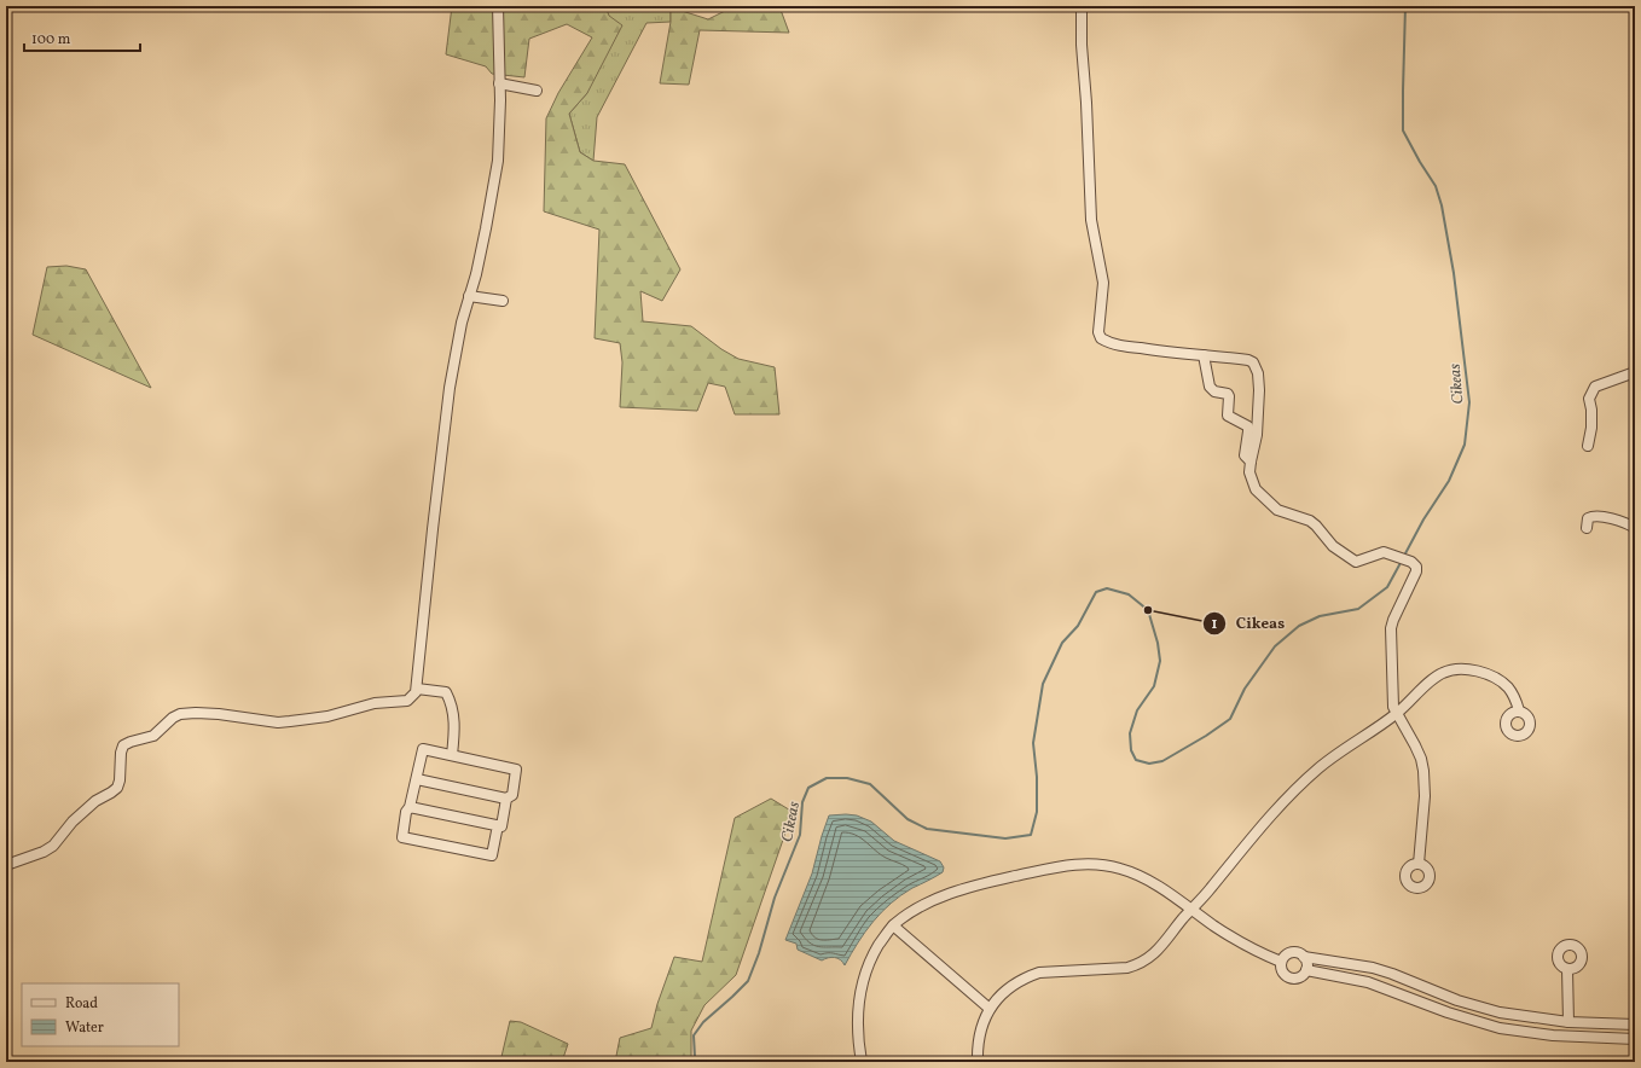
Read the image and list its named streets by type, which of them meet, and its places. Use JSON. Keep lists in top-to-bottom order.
{
  "water": ["Cikeas"],
  "places": ["Cikeas"],
  "legend": ["Road", "Water"],
  "scale_bar": "100 m"
}
